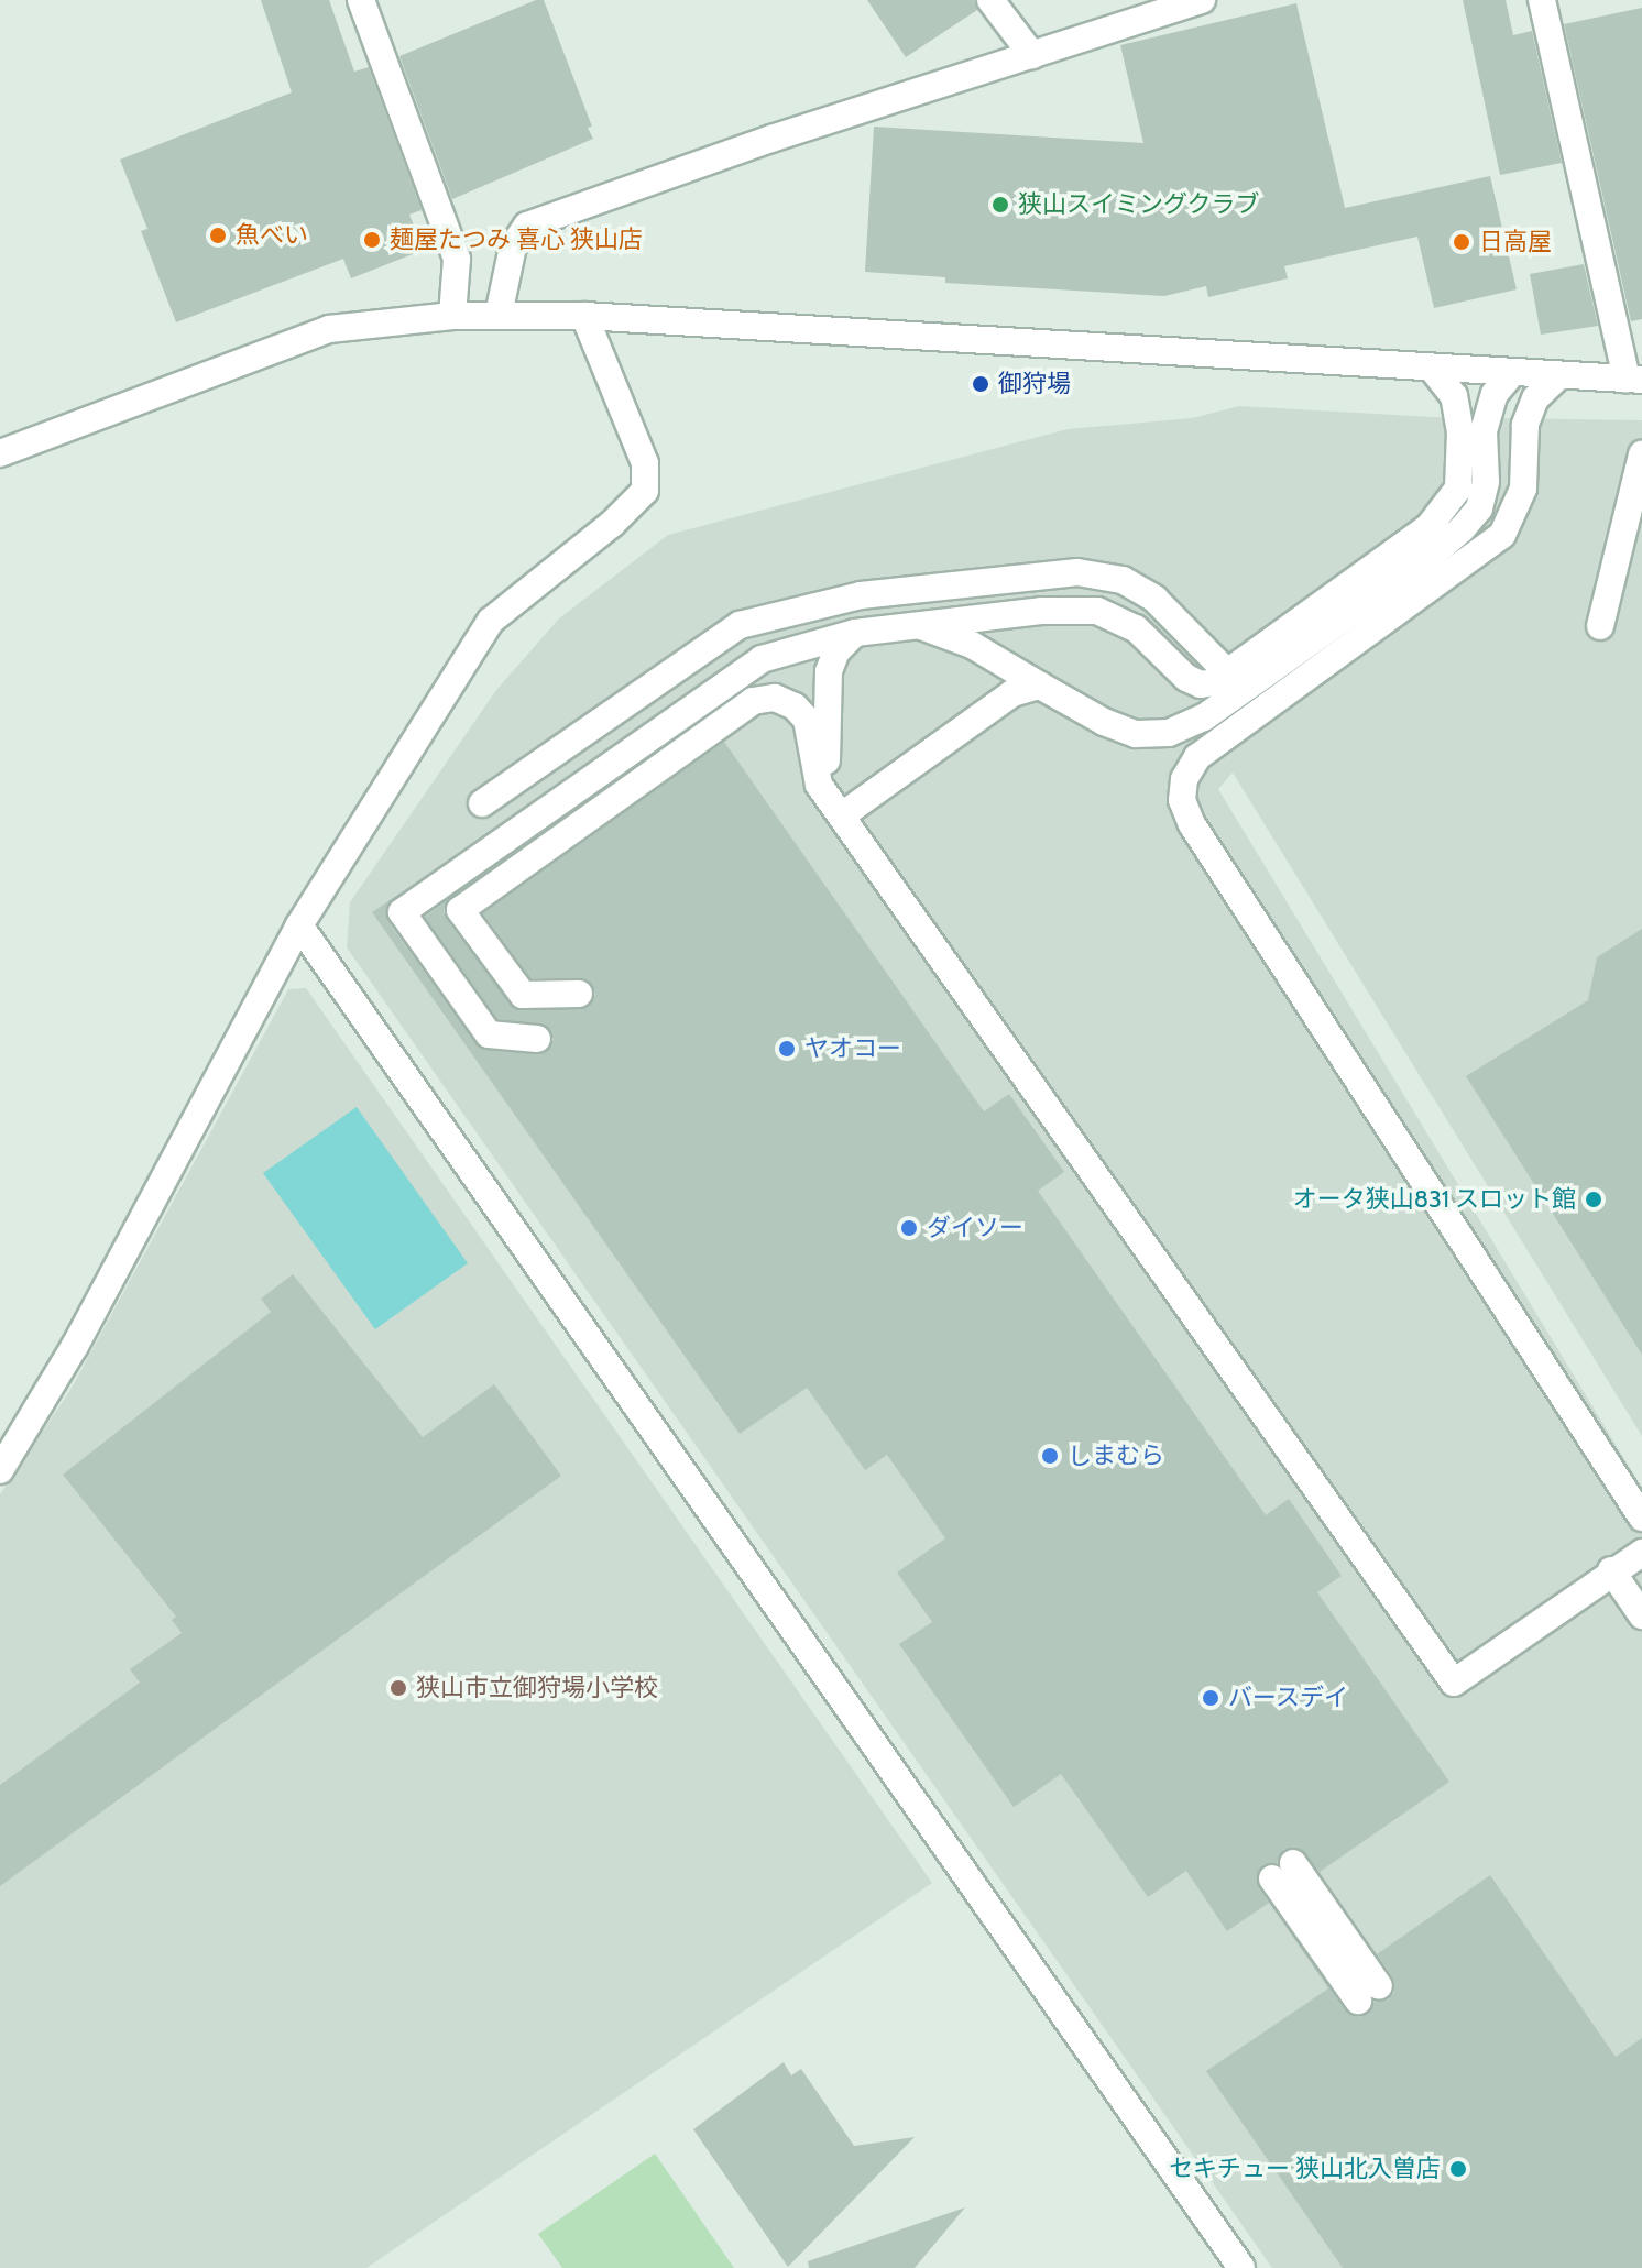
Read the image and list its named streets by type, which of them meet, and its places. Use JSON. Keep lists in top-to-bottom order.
{
  "places": [
    "狭山スイミングクラブ",
    "魚べい",
    "麺屋たつみ 喜心 狭山店",
    "日高屋",
    "御狩場",
    "ヤオコー",
    "オータ狭山831 スロット館",
    "ダイソー",
    "しまむら",
    "狭山市立御狩場小学校",
    "バースデイ",
    "セキチュー 狭山北入曽店"
  ]
}
